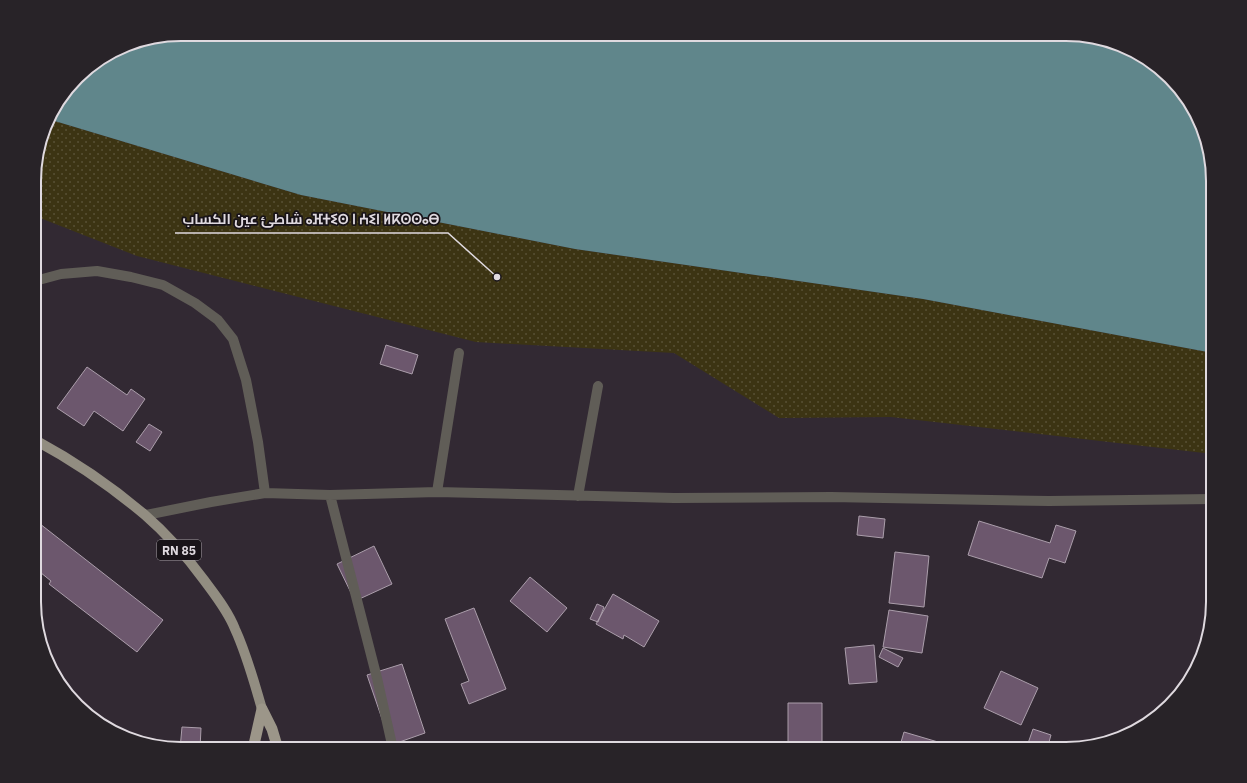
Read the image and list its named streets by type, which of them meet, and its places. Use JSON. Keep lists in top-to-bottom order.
{
  "streets": {
    "highway": ["RN 85"]
  },
  "places": ["شاطئ عين الكساب ⴰⴼⵜⵉⵙ ⵏ ⵄⵉⵏ ⵍⴽⵙⵙⴰⴱ"]
}
